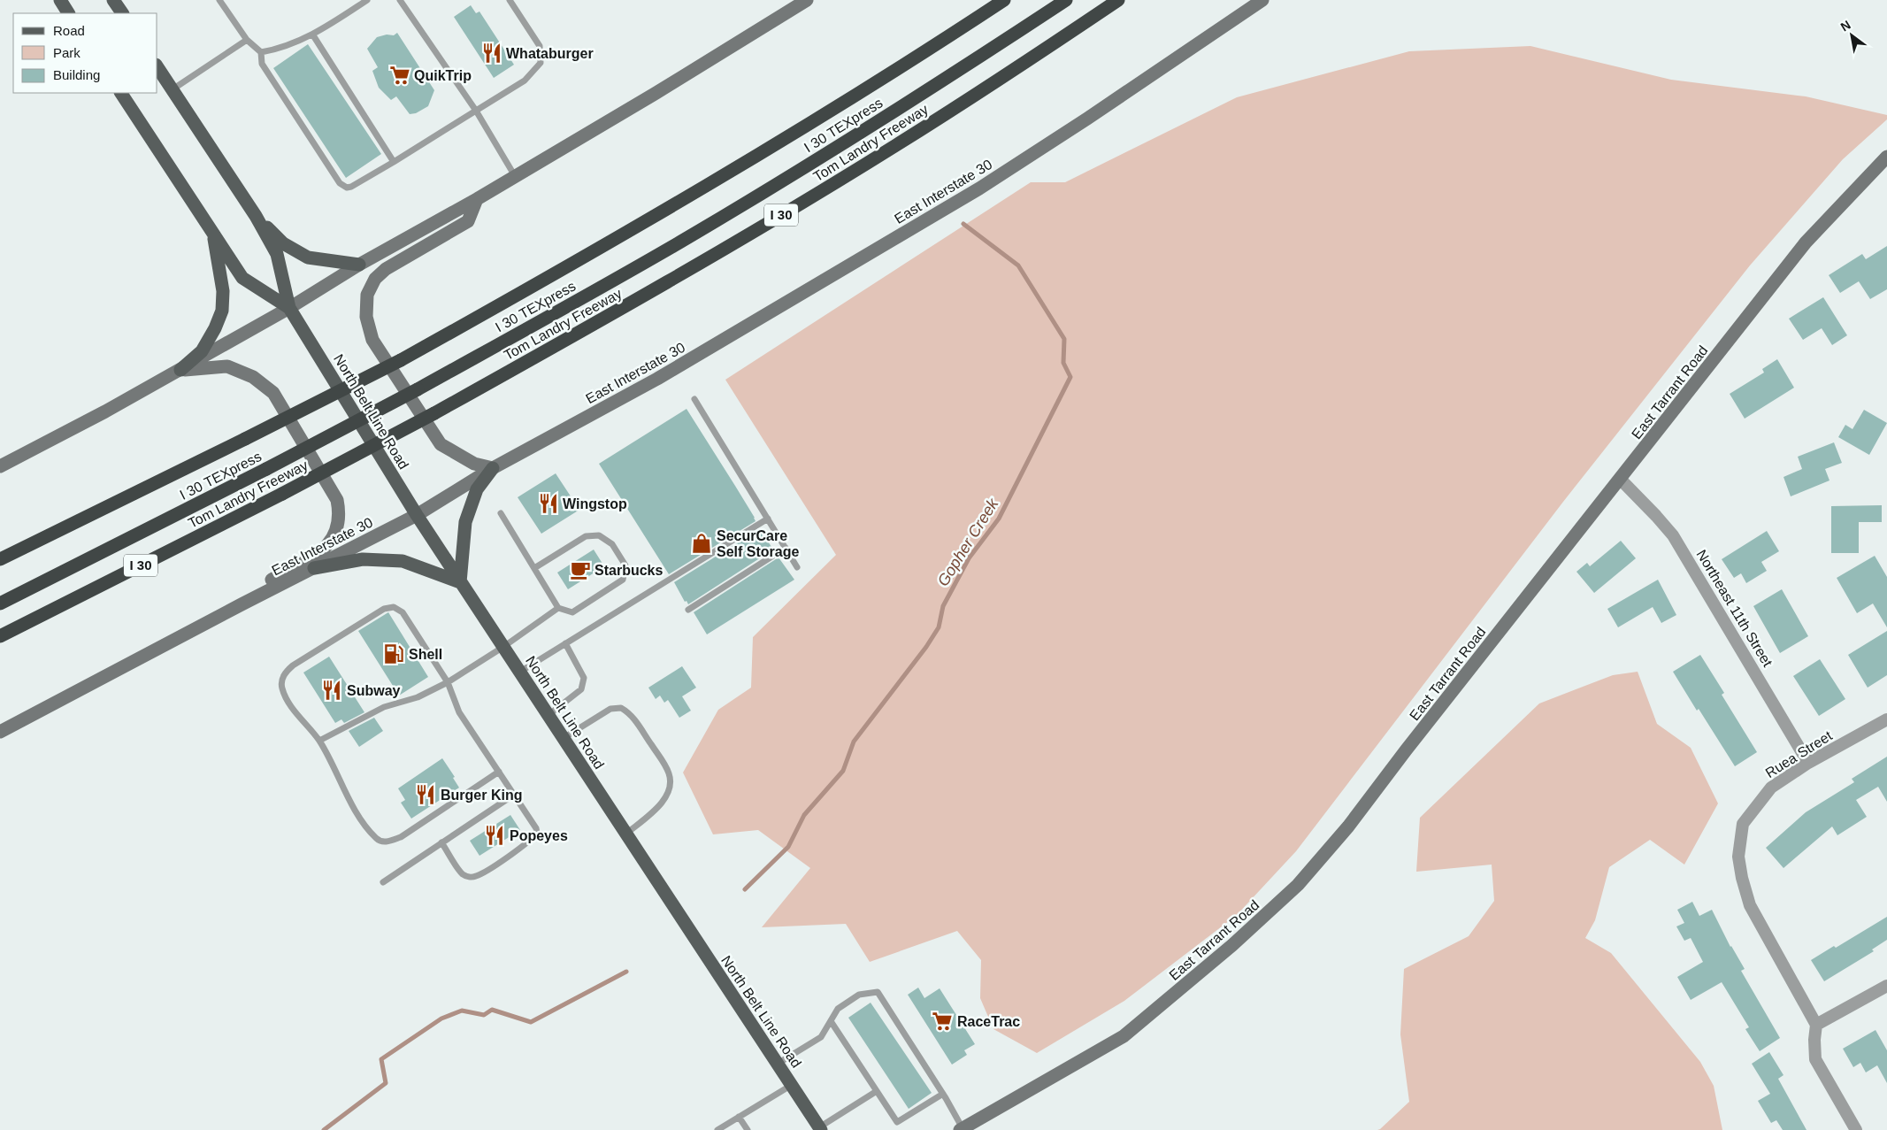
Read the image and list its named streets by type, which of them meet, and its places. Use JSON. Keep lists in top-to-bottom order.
{
  "streets": {
    "highway": ["I 30 TEXpress", "Tom Landry Freeway", "I 30"],
    "main road": ["East Interstate 30", "East Tarrant Road", "North Belt Line Road"],
    "street": ["Northeast 11th Street", "Ruea Street"]
  },
  "crossings": [
    ["East Interstate 30", "North Belt Line Road"],
    ["East Tarrant Road", "Northeast 11th Street"],
    ["Northeast 11th Street", "Ruea Street"]
  ],
  "water": ["Gopher Creek"],
  "places": {
    "restaurant": [
      "Whataburger",
      "Wingstop",
      "Subway",
      "Burger King",
      "Popeyes"
    ],
    "supermarket": ["QuikTrip", "RaceTrac"],
    "shop": ["SecurCare Self Storage"],
    "cafe": ["Starbucks"],
    "fuel station": ["Shell"]
  },
  "legend": ["Road", "Park", "Building"],
  "north": "top left"
}
